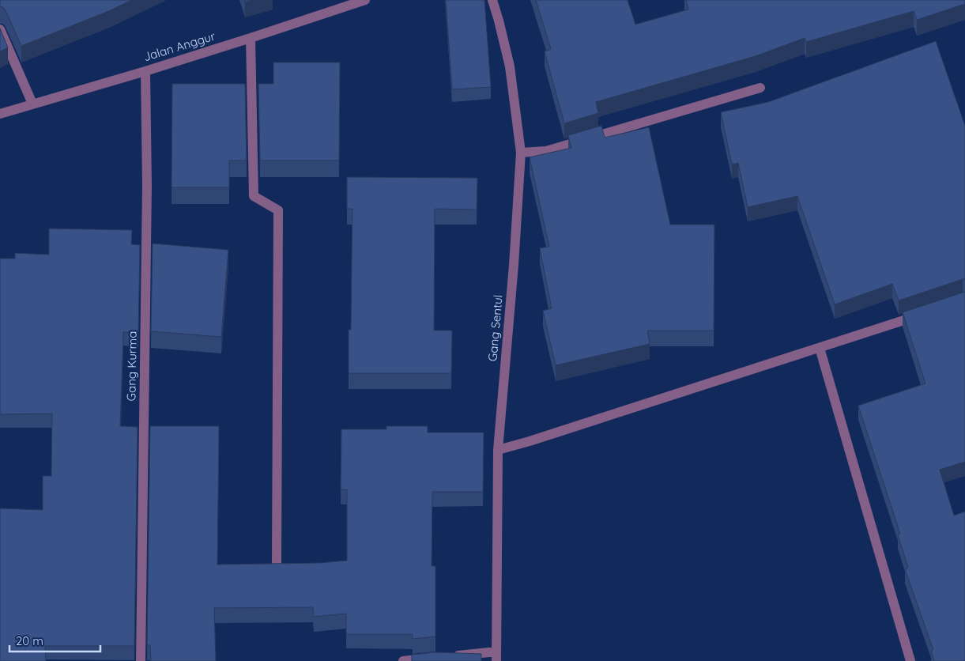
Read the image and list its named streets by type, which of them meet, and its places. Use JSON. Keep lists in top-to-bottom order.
{
  "streets": {
    "street": ["Jalan Anggur", "Gang Sentul", "Gang Kurma"]
  },
  "crossings": [
    ["Jalan Anggur", "Gang Kurma"]
  ],
  "scale_bar": "20 m"
}
